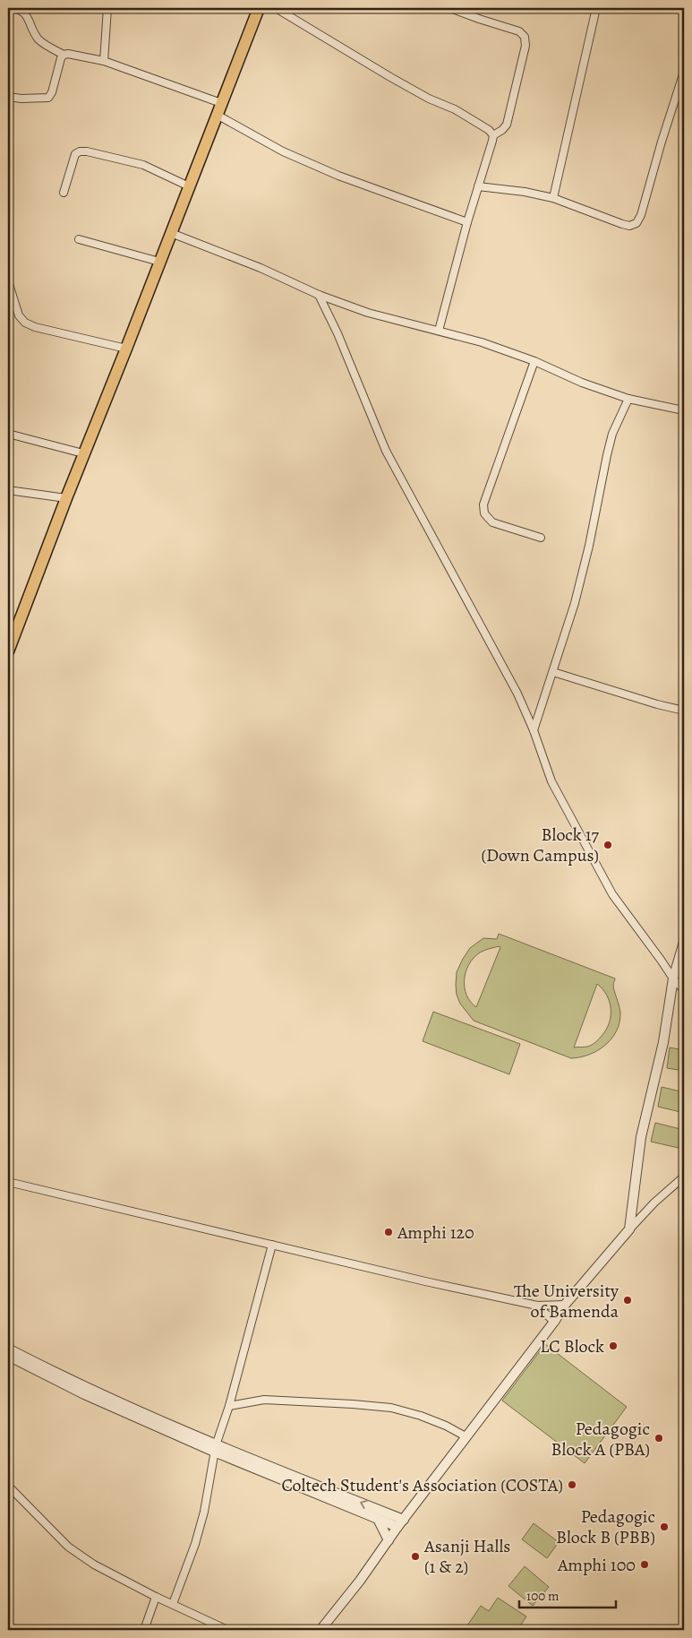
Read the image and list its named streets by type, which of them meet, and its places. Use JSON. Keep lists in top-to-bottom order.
{
  "places": [
    "Block 17 (Down Campus)",
    "Amphi 120",
    "The University of Bamenda",
    "LC Block",
    "Pedagogic Block A (PBA)",
    "Coltech Student's Association (COSTA)",
    "Pedagogic Block B (PBB)",
    "Asanji Halls (1 & 2)",
    "Amphi 100"
  ],
  "scale_bar": "100 m"
}
